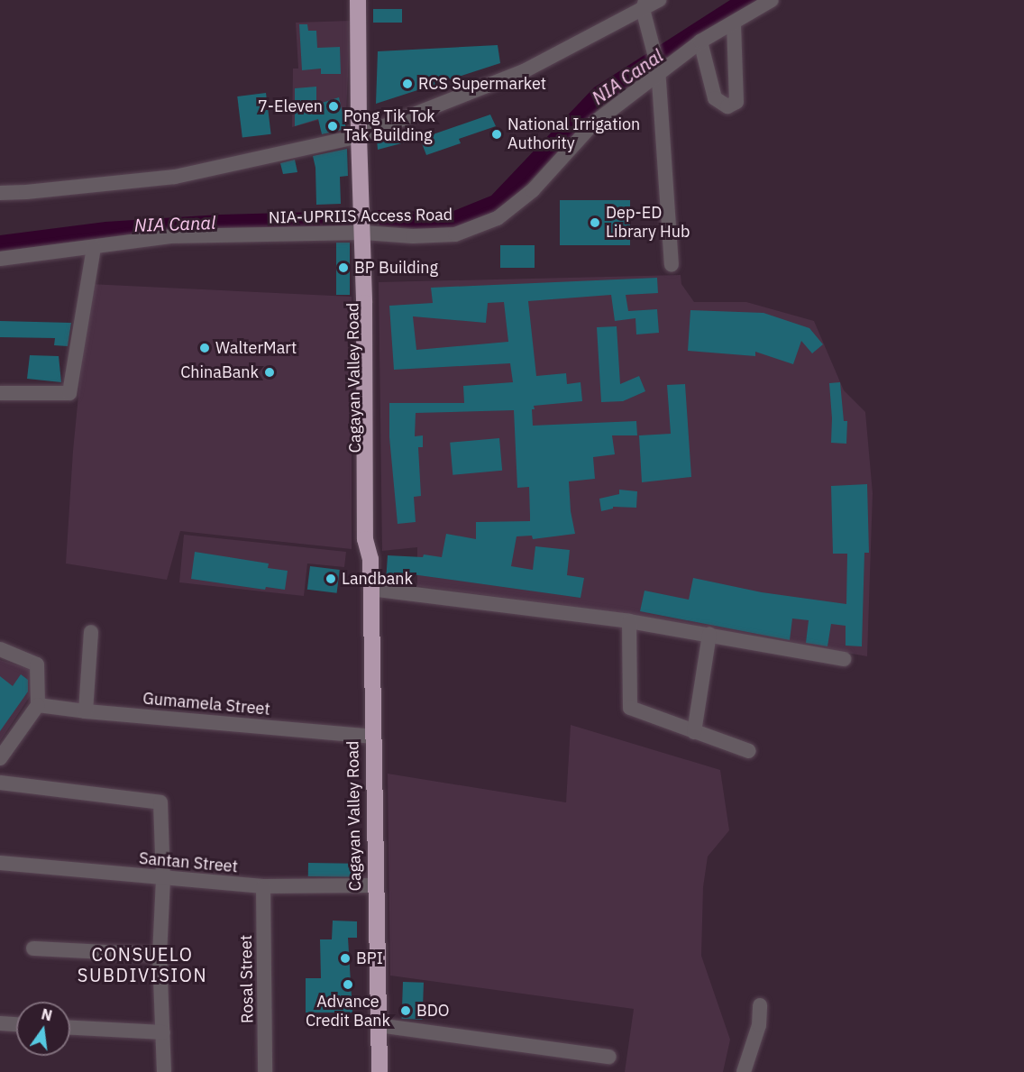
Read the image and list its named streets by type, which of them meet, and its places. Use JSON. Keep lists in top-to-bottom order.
{
  "streets": {
    "highway": ["Cagayan Valley Road"],
    "street": [
      "NIA-UPRIIS Access Road",
      "Gumamela Street",
      "Santan Street",
      "Rosal Street"
    ]
  },
  "crossings": [
    ["NIA-UPRIIS Access Road", "Cagayan Valley Road"],
    ["Cagayan Valley Road", "Gumamela Street"],
    ["Cagayan Valley Road", "Santan Street"],
    ["Santan Street", "Rosal Street"]
  ],
  "districts": ["CONSUELO SUBDIVISION"],
  "water": ["NIA Canal"],
  "places": [
    "RCS Supermarket",
    "7-Eleven",
    "Pong Tik Tok Tak Building",
    "National Irrigation Authority",
    "Dep-ED Library Hub",
    "BP Building",
    "WalterMart",
    "ChinaBank",
    "Landbank",
    "BPI",
    "Advance Credit Bank",
    "BDO"
  ],
  "north": "top"
}
